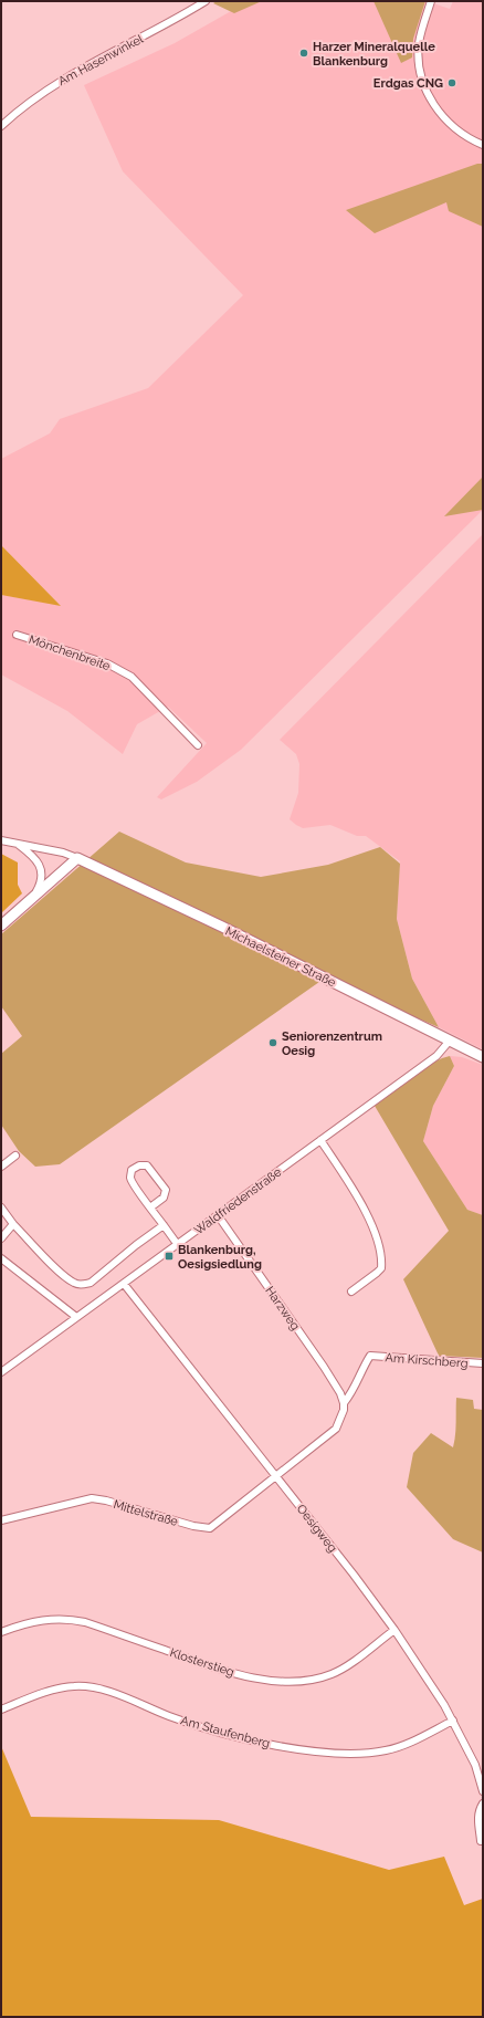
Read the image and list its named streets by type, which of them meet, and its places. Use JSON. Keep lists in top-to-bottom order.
{
  "streets": {
    "street": [
      "Am Hasenwinkel",
      "Mönchenbreite",
      "Michaelsteiner Straße",
      "Waldfriedenstraße",
      "Harzweg",
      "Am Kirschberg",
      "Mittelstraße",
      "Oesigweg",
      "Klosterstieg",
      "Am Staufenberg"
    ]
  },
  "crossings": [
    ["Michaelsteiner Straße", "Waldfriedenstraße"],
    ["Waldfriedenstraße", "Harzweg"],
    ["Waldfriedenstraße", "Oesigweg"],
    ["Harzweg", "Am Kirschberg"],
    ["Mittelstraße", "Oesigweg"],
    ["Oesigweg", "Klosterstieg"],
    ["Oesigweg", "Am Staufenberg"]
  ],
  "places": {
    "other": ["Harzer Mineralquelle Blankenburg", "Erdgas CNG", "Seniorenzentrum Oesig"],
    "transit": ["Blankenburg, Oesigsiedlung"]
  }
}
